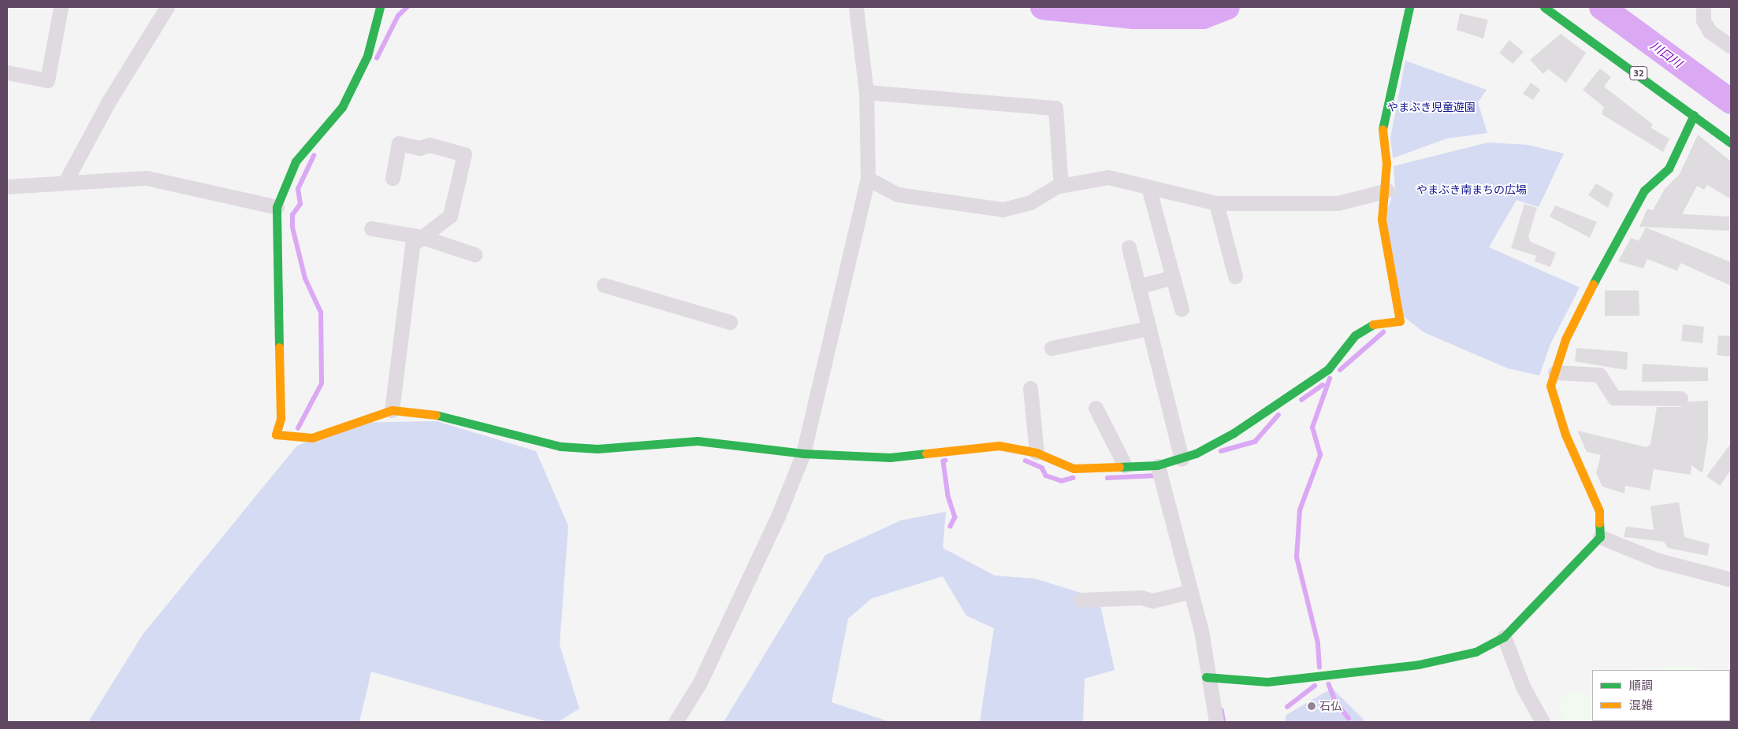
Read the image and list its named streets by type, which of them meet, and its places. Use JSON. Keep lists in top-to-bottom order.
{
  "streets": {
    "street": ["32"]
  },
  "water": ["川口川"],
  "parks": ["やまぶき児童遊園", "やまぶき南まちの広場"],
  "places": ["石仏"],
  "legend": ["順調", "混雑"]
}
